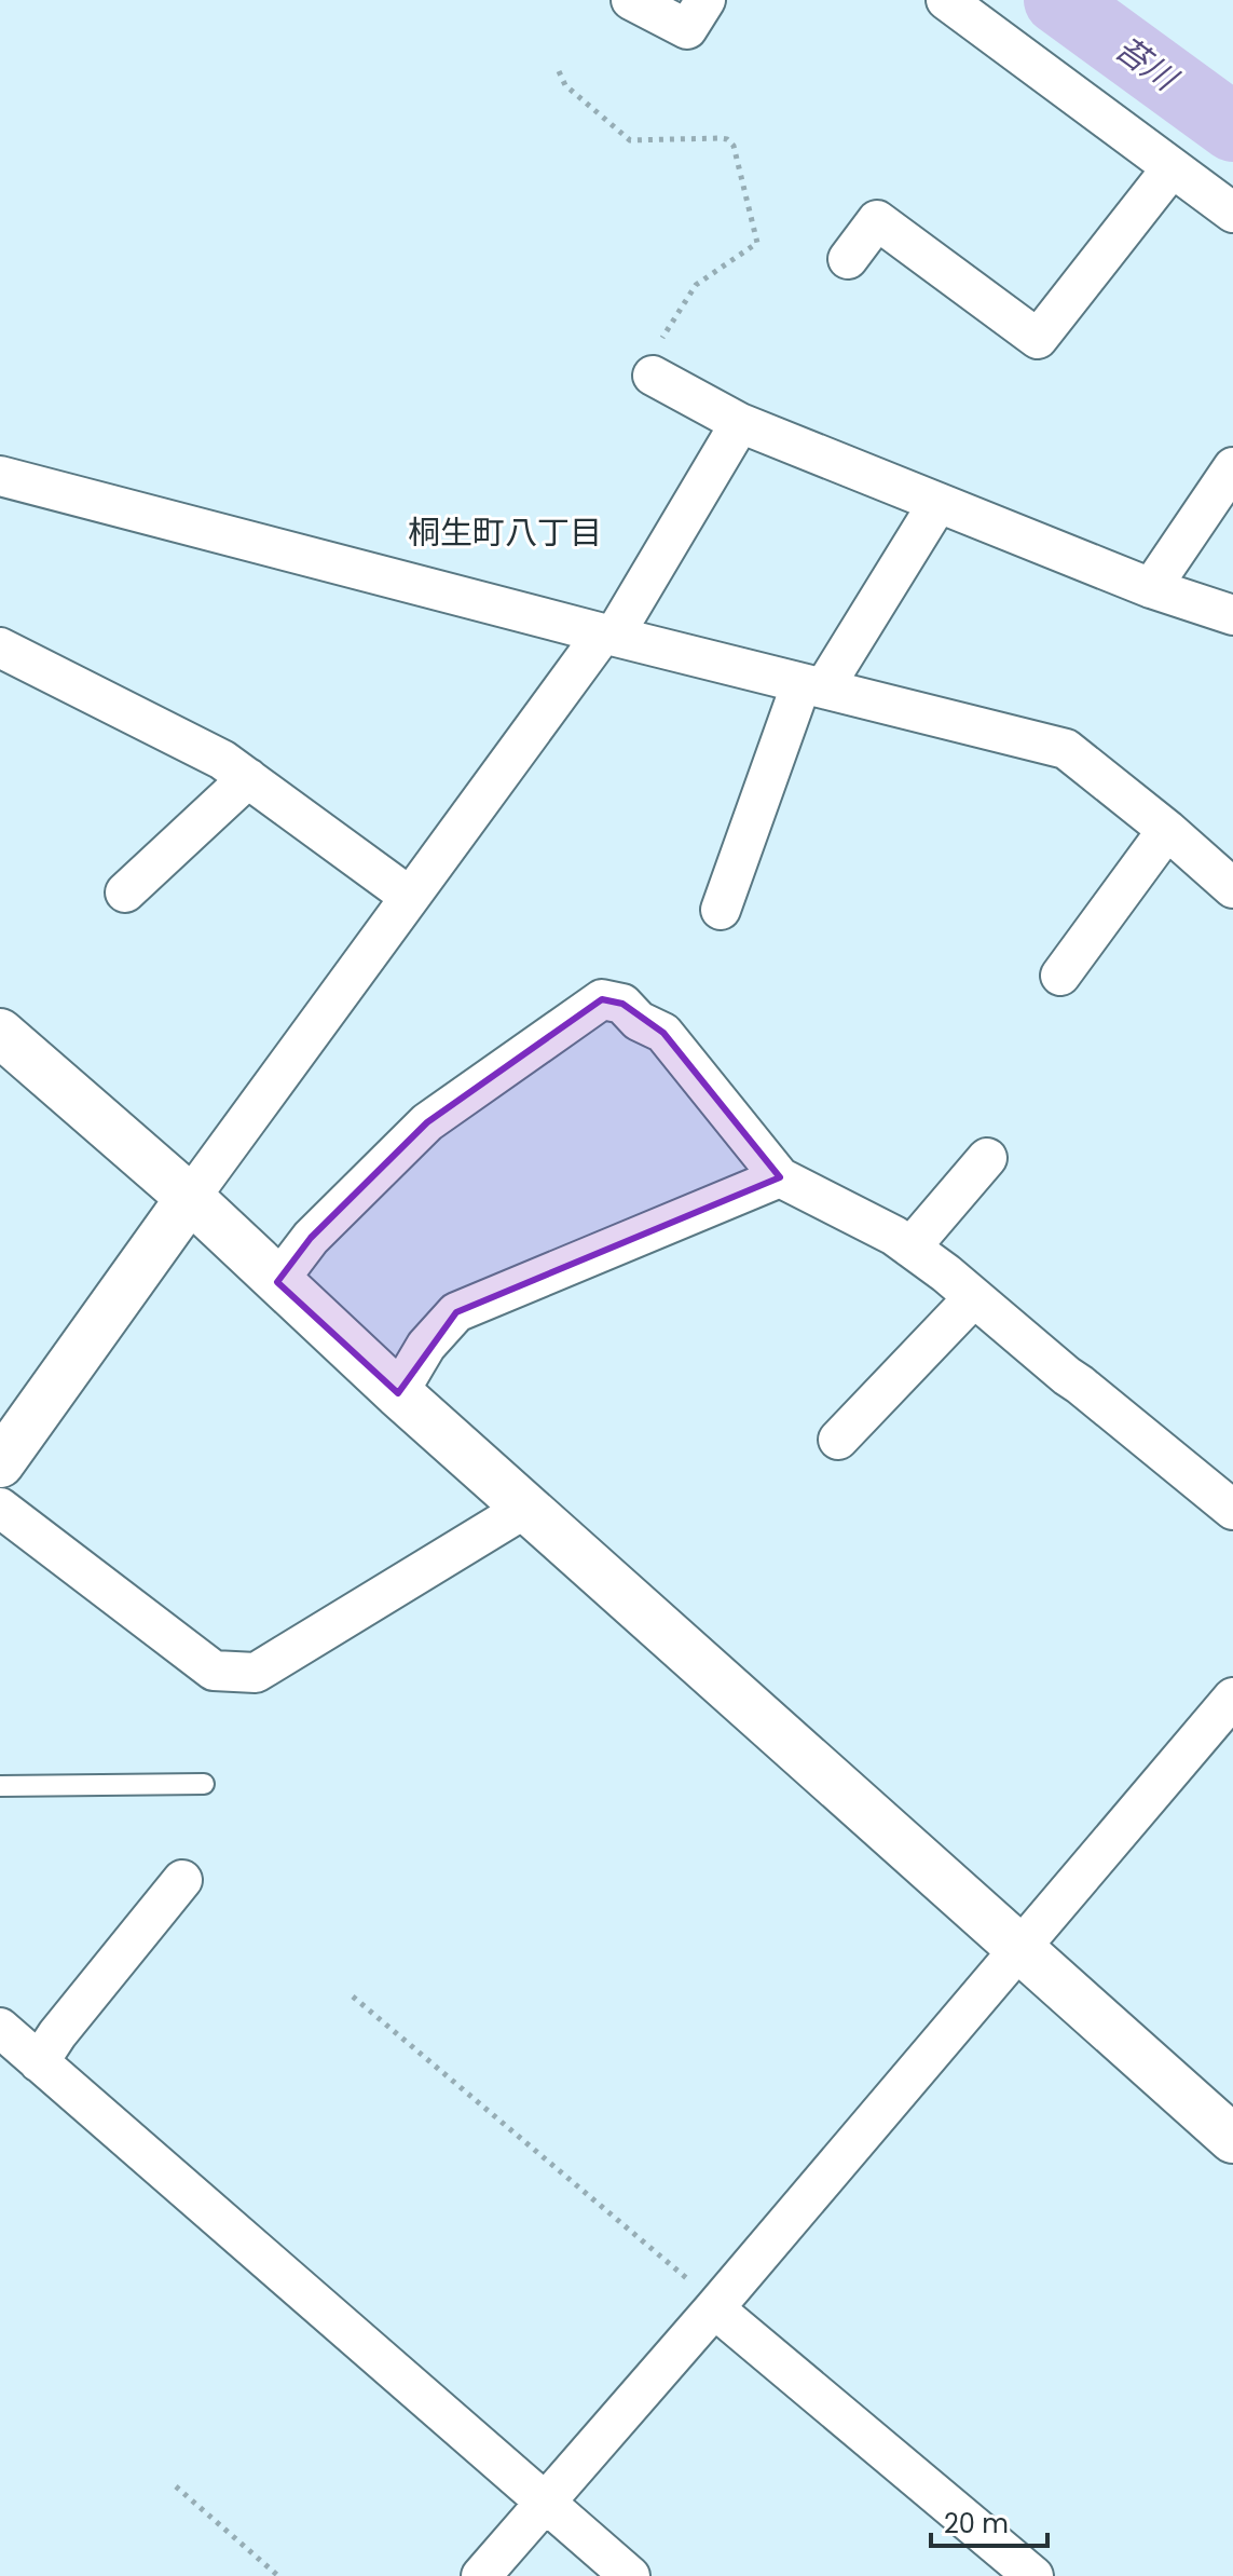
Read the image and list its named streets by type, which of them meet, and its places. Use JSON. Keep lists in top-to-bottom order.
{
  "districts": ["桐生町八丁目"],
  "water": ["苔川"],
  "scale_bar": "20 m"
}
